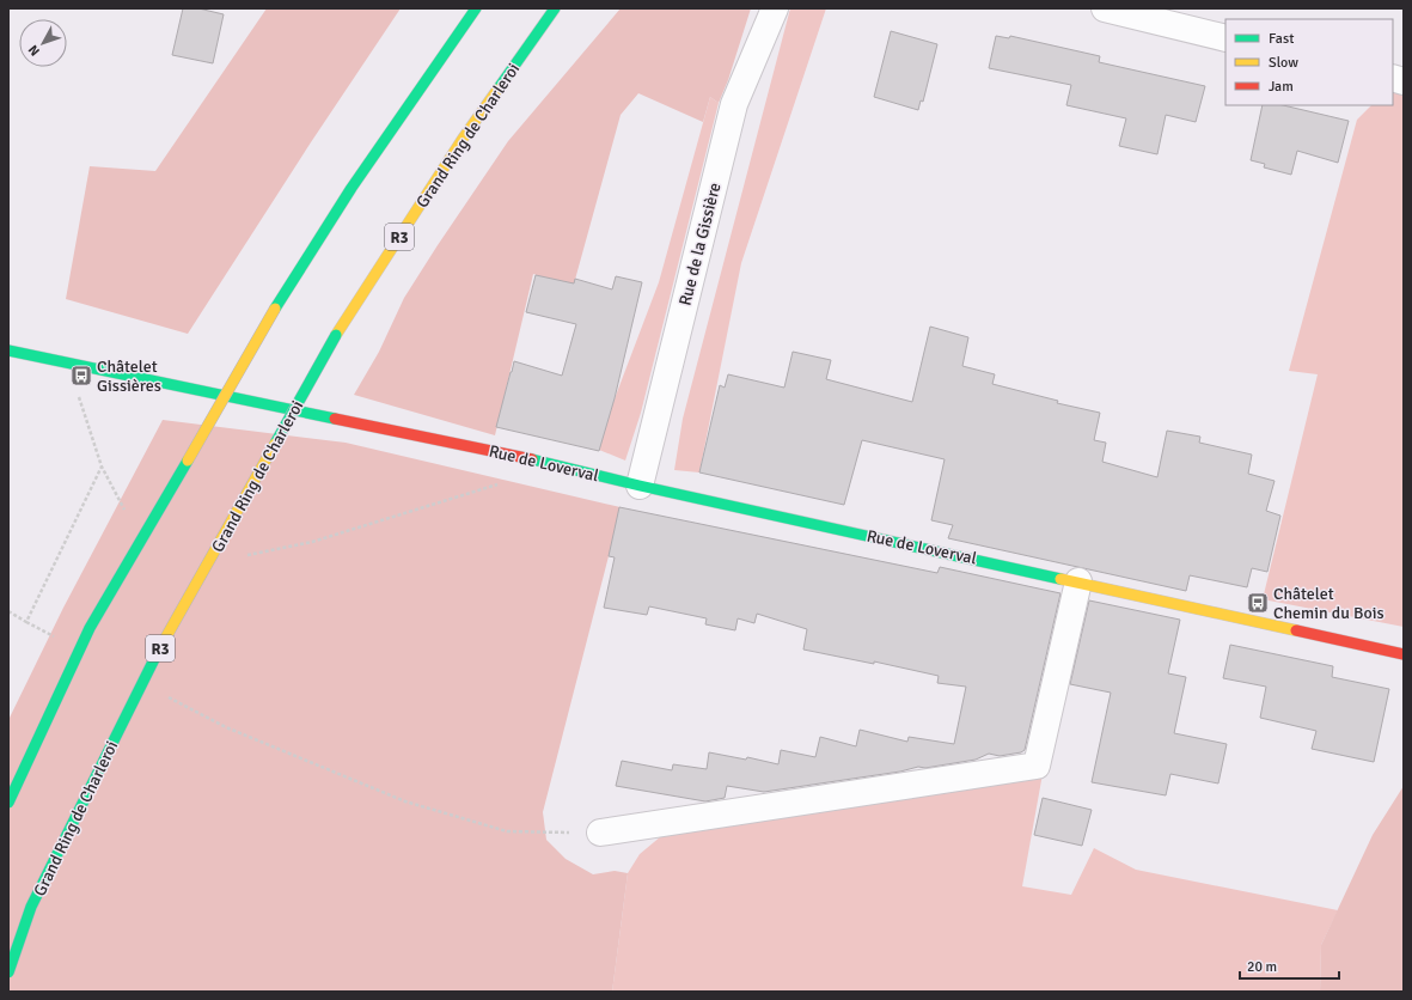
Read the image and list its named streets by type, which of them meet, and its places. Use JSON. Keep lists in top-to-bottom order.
{
  "streets": {
    "main road": ["Grand Ring de Charleroi", "R3", "Rue de Loverval"],
    "street": ["Rue de la Gissière"]
  },
  "crossings": [
    ["Rue de la Gissière", "Rue de Loverval"]
  ],
  "places": {
    "bus stop": ["Châtelet Gissières", "Châtelet Chemin du Bois"]
  },
  "legend": ["Fast", "Slow", "Jam"],
  "scale_bar": "20 m",
  "north": "bottom left"
}
